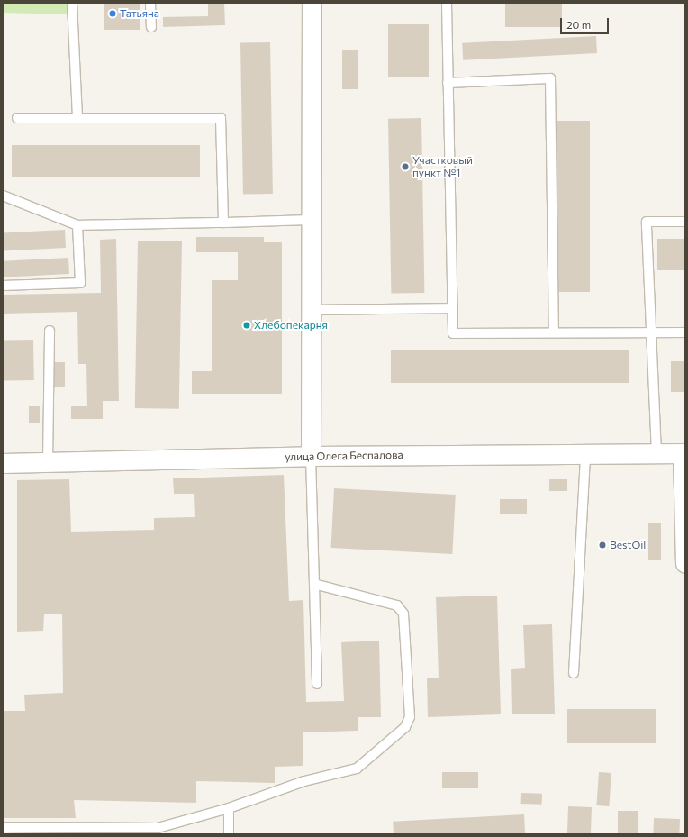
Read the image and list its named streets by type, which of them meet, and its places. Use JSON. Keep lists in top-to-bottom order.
{
  "streets": {
    "street": ["улица Олега Беспалова"]
  },
  "places": [
    "Татьяна",
    "Участковый пункт №1",
    "Хлебопекарня",
    "BestOil"
  ],
  "scale_bar": "20 m"
}
